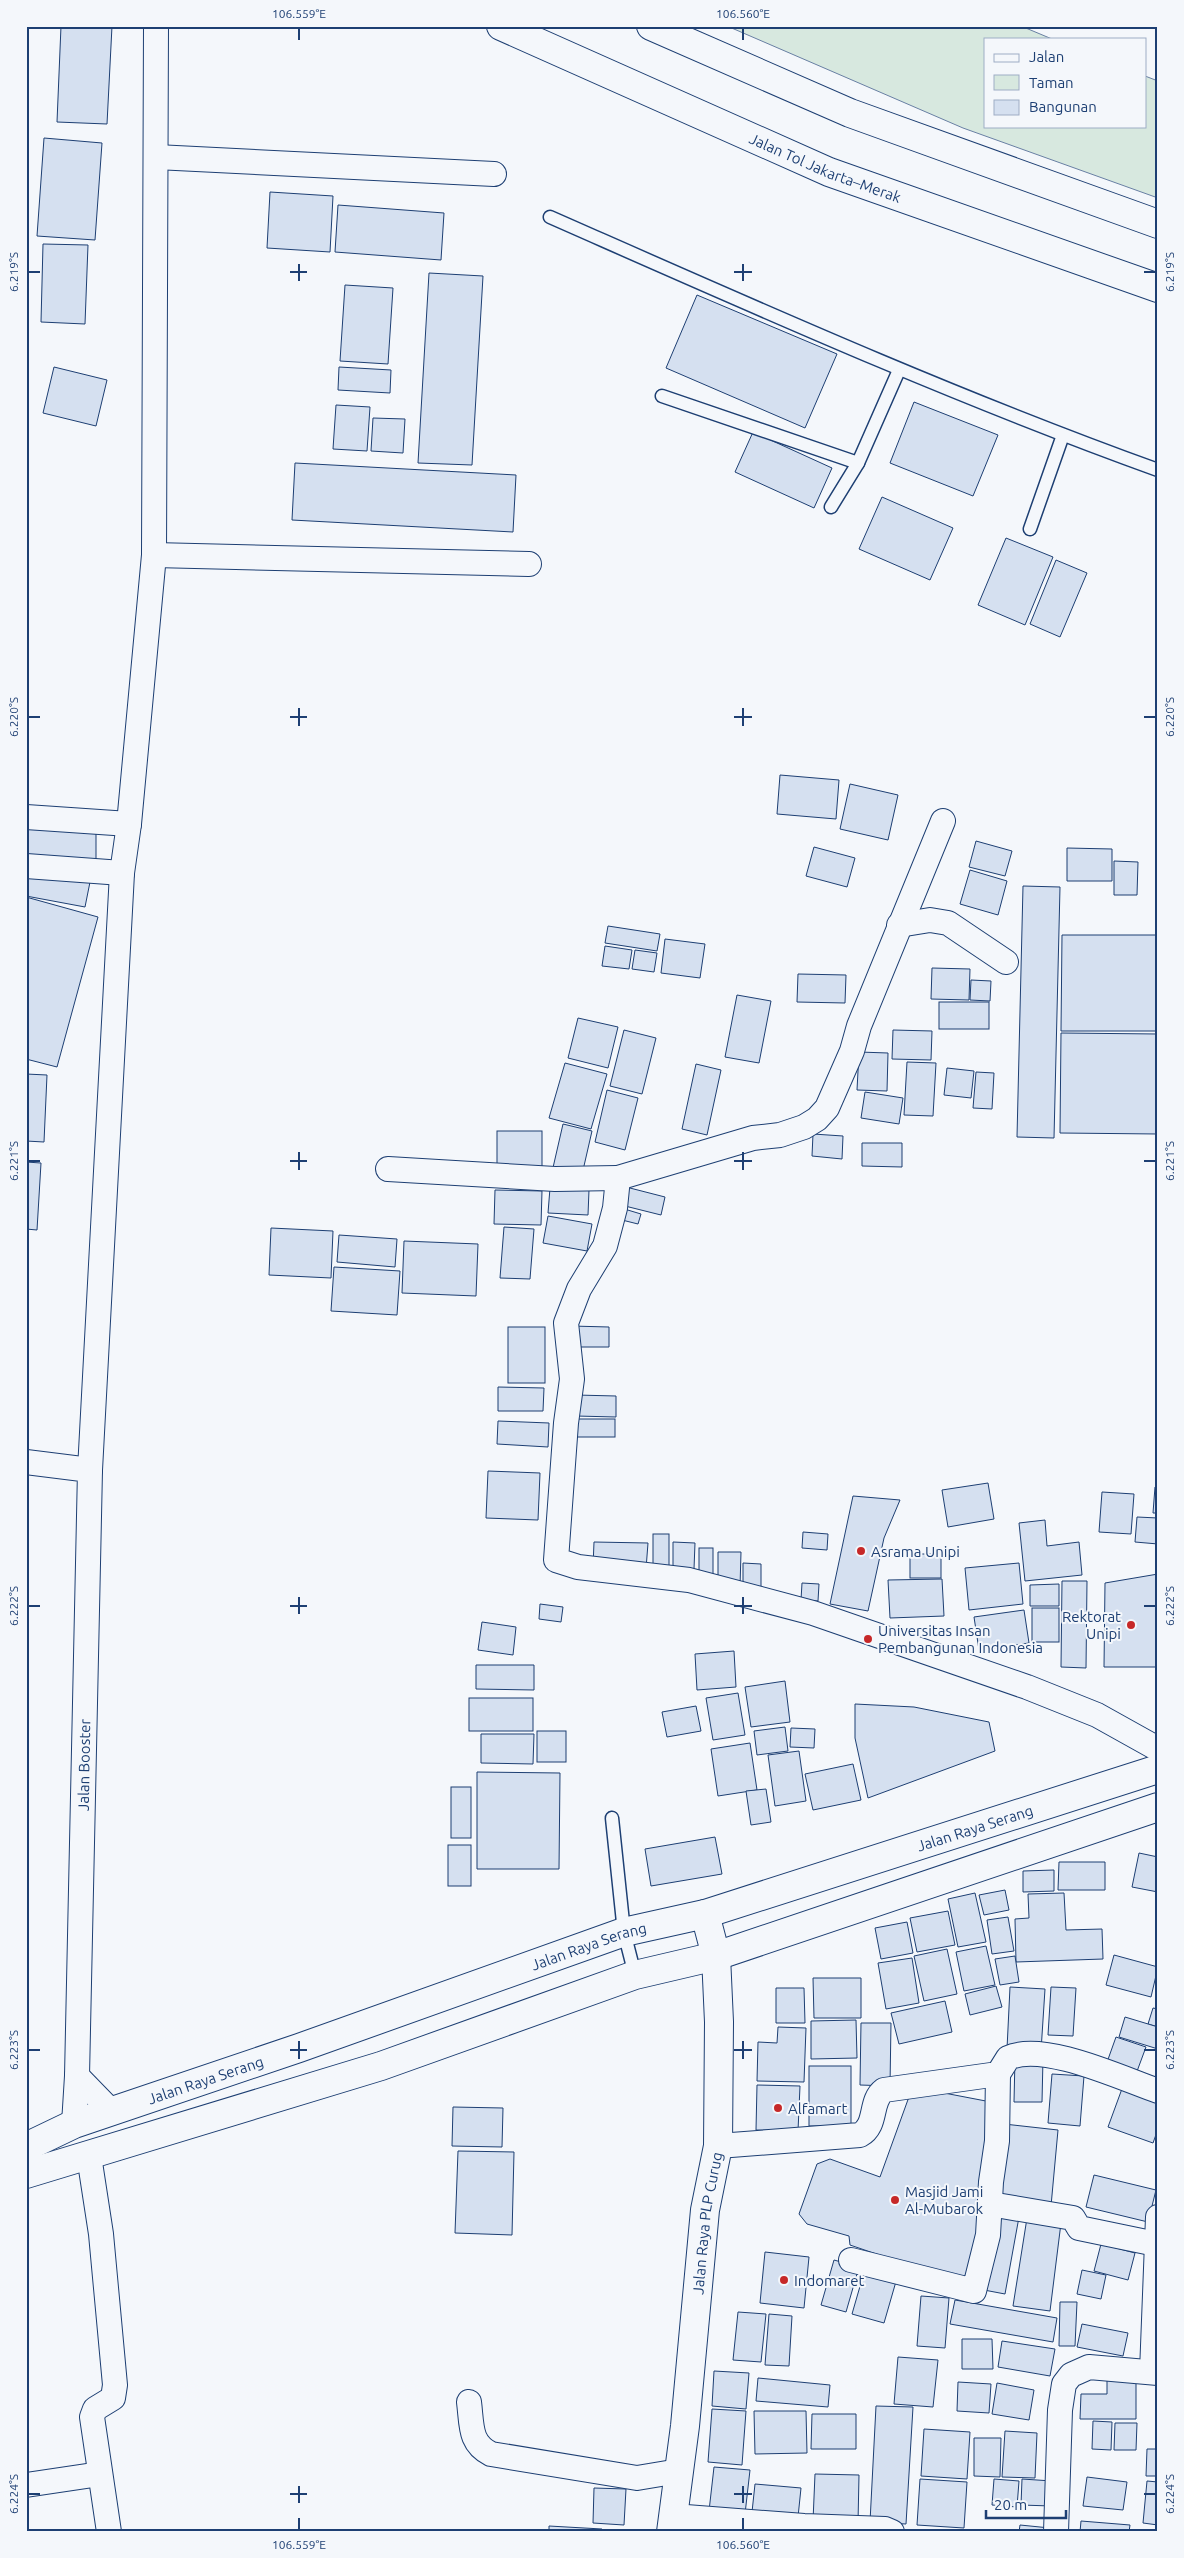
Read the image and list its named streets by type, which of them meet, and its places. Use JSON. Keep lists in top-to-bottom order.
{
  "streets": {
    "main road": ["Jalan Tol Jakarta–Merak", "Jalan Raya Serang", "Jalan Raya PLP Curug"],
    "street": ["Jalan Booster"]
  },
  "crossings": [
    ["Jalan Booster", "Jalan Raya Serang"],
    ["Jalan Raya Serang", "Jalan Raya PLP Curug"]
  ],
  "places": [
    "Asrama Unipi",
    "Rektorat Unipi",
    "Universitas Insan Pembangunan Indonesia",
    "Alfamart",
    "Masjid Jami Al-Mubarok",
    "Indomaret"
  ],
  "legend": ["Jalan", "Taman", "Bangunan"],
  "scale_bar": "20 m",
  "coordinates": [
    "106.559°E",
    "106.560°E",
    "6.219°S",
    "6.220°S",
    "6.221°S",
    "6.222°S",
    "6.223°S",
    "6.224°S"
  ]
}
